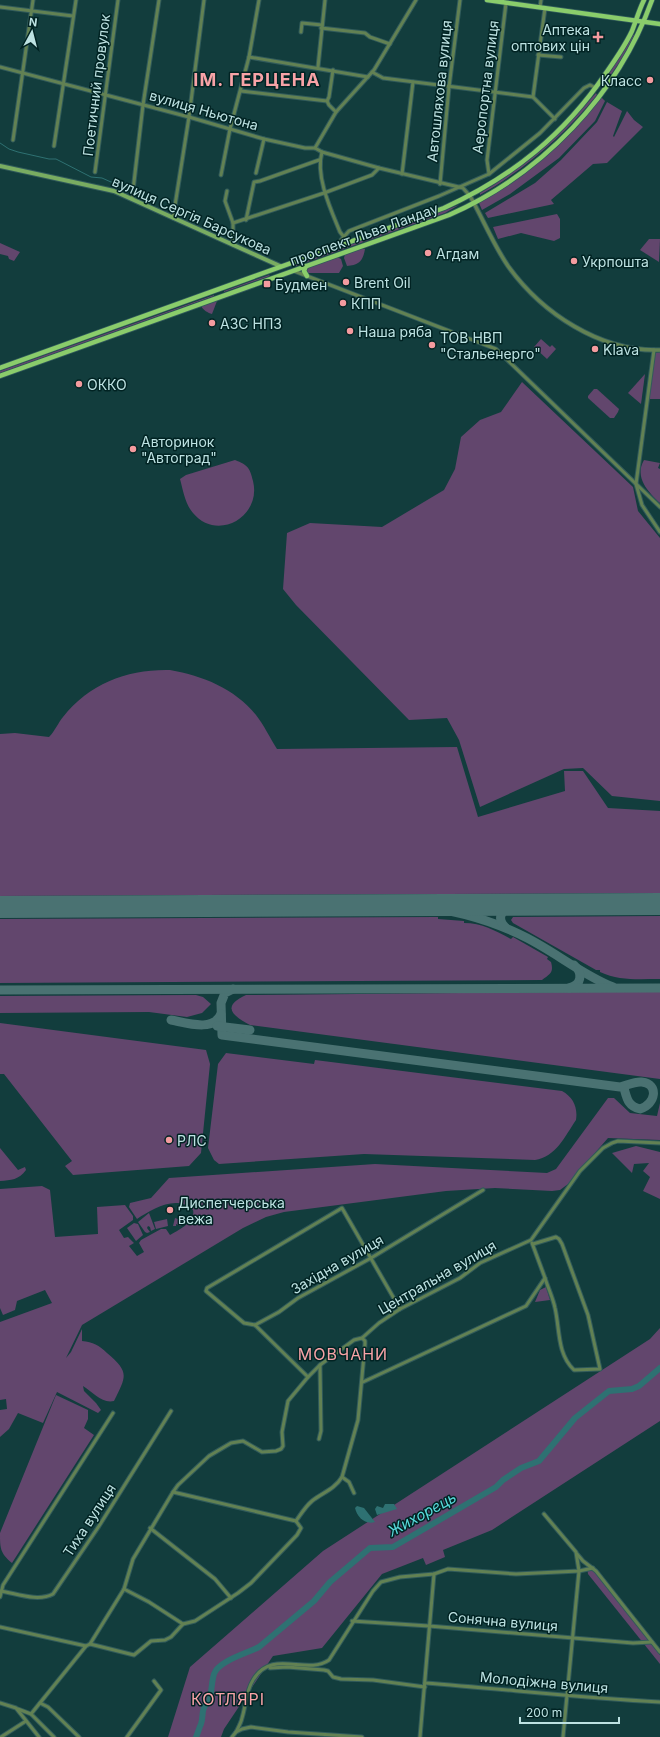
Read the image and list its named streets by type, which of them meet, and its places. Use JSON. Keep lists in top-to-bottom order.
{
  "streets": {
    "main road": ["вулиця Сергія Барсукова", "проспект Льва Ландау"],
    "street": [
      "Поетичний провулок",
      "Аеропортна вулиця",
      "Автошляхова вулиця",
      "вулиця Ньютона",
      "Західна вулиця",
      "Центральна вулиця",
      "Тиха вулиця",
      "Сонячна вулиця",
      "Молодіжна вулиця"
    ]
  },
  "crossings": [
    ["Поетичний провулок", "вулиця Ньютона"],
    ["Автошляхова вулиця", "вулиця Ньютона"],
    ["вулиця Сергія Барсукова", "проспект Льва Ландау"]
  ],
  "districts": ["ІМ. ГЕРЦЕНА", "МОВЧАНИ", "КОТЛЯРІ"],
  "water": ["Жихорець"],
  "places": {
    "health": ["Аптека оптових цін"],
    "other": [
      "Класс",
      "Агдам",
      "Укрпошта",
      "Brent Oil",
      "КПП",
      "АЗС НПЗ",
      "Наша ряба",
      "ТОВ НВП \"Стальенерго\"",
      "Klava",
      "ОККО",
      "Авторинок \"Автоград\"",
      "РЛС",
      "Диспетчерська вежа"
    ],
    "transit": ["Будмен"]
  },
  "scale_bar": "200 m",
  "north": "top"
}
